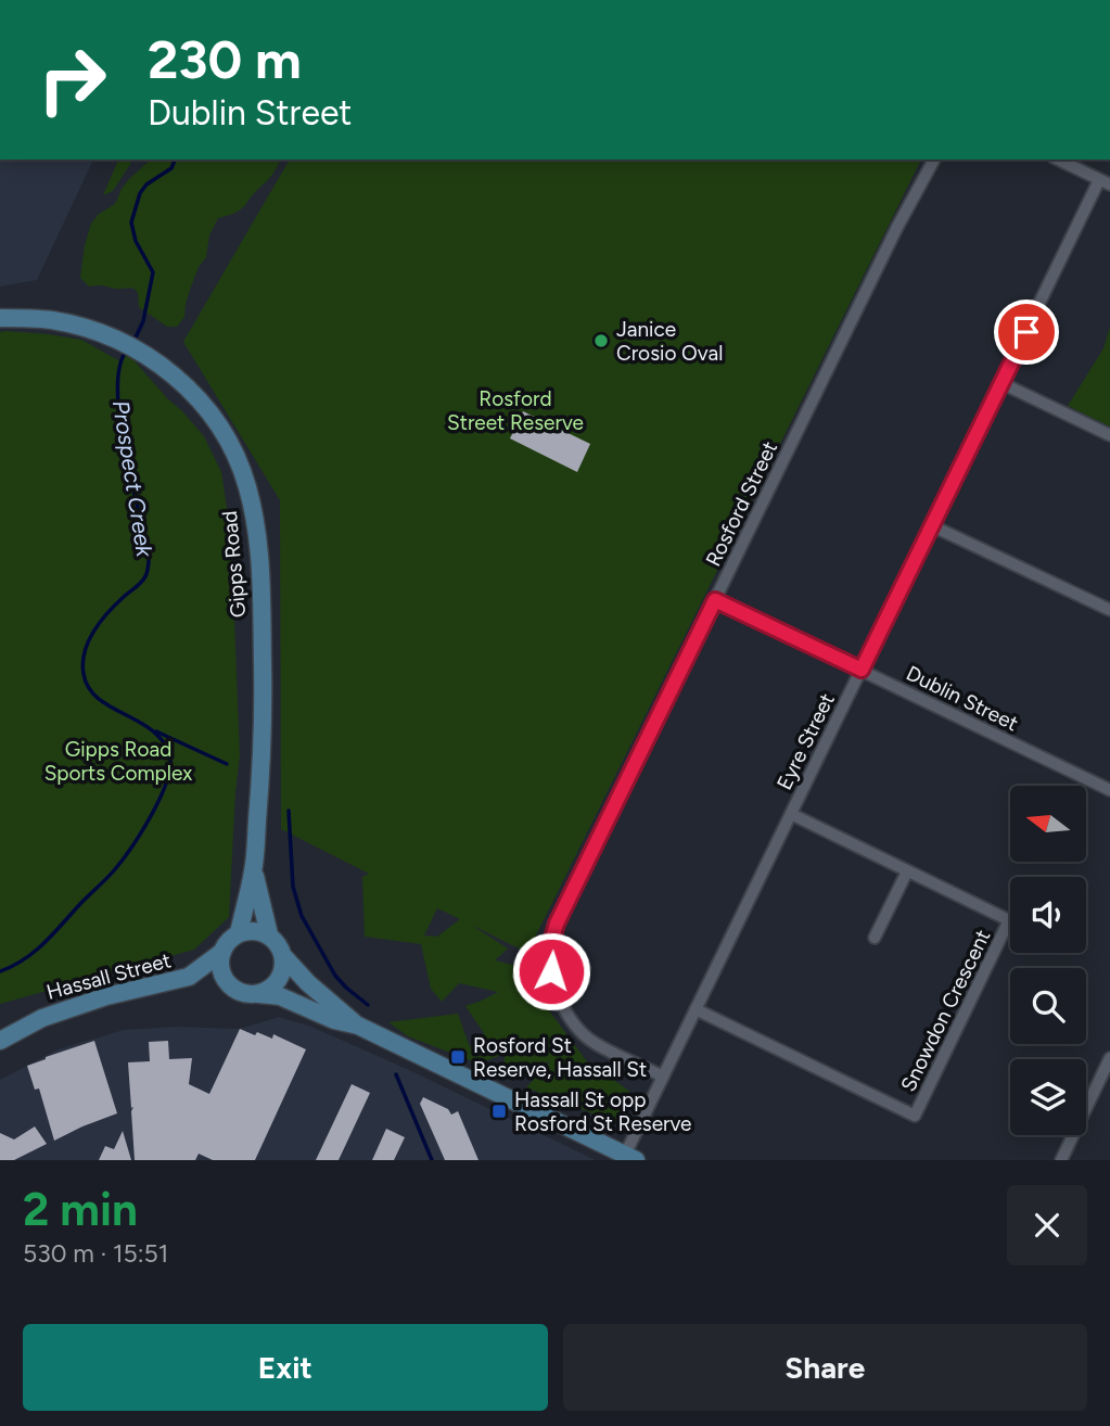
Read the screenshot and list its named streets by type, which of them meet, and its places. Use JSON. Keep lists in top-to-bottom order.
{
  "streets": {
    "main road": ["Gipps Road", "Hassall Street"],
    "street": [
      "Rosford Street",
      "Dublin Street",
      "Eyre Street",
      "Snowdon Crescent"
    ]
  },
  "crossings": [
    ["Rosford Street", "Dublin Street"],
    ["Rosford Street", "Eyre Street"],
    ["Gipps Road", "Hassall Street"],
    ["Dublin Street", "Eyre Street"],
    ["Eyre Street", "Snowdon Crescent"]
  ],
  "water": ["Prospect Creek"],
  "parks": ["Rosford Street Reserve", "Gipps Road Sports Complex"],
  "places": {
    "other": ["Janice Crosio Oval"],
    "transit": ["Rosford St Reserve, Hassall St", "Hassall St opp Rosford St Reserve"]
  },
  "north": "left",
  "page": {
    "turn": ["230 m", "Dublin Street"],
    "heading": ["2 min", "530 m · 15:51"],
    "buttons": ["Exit", "Share"]
  }
}
